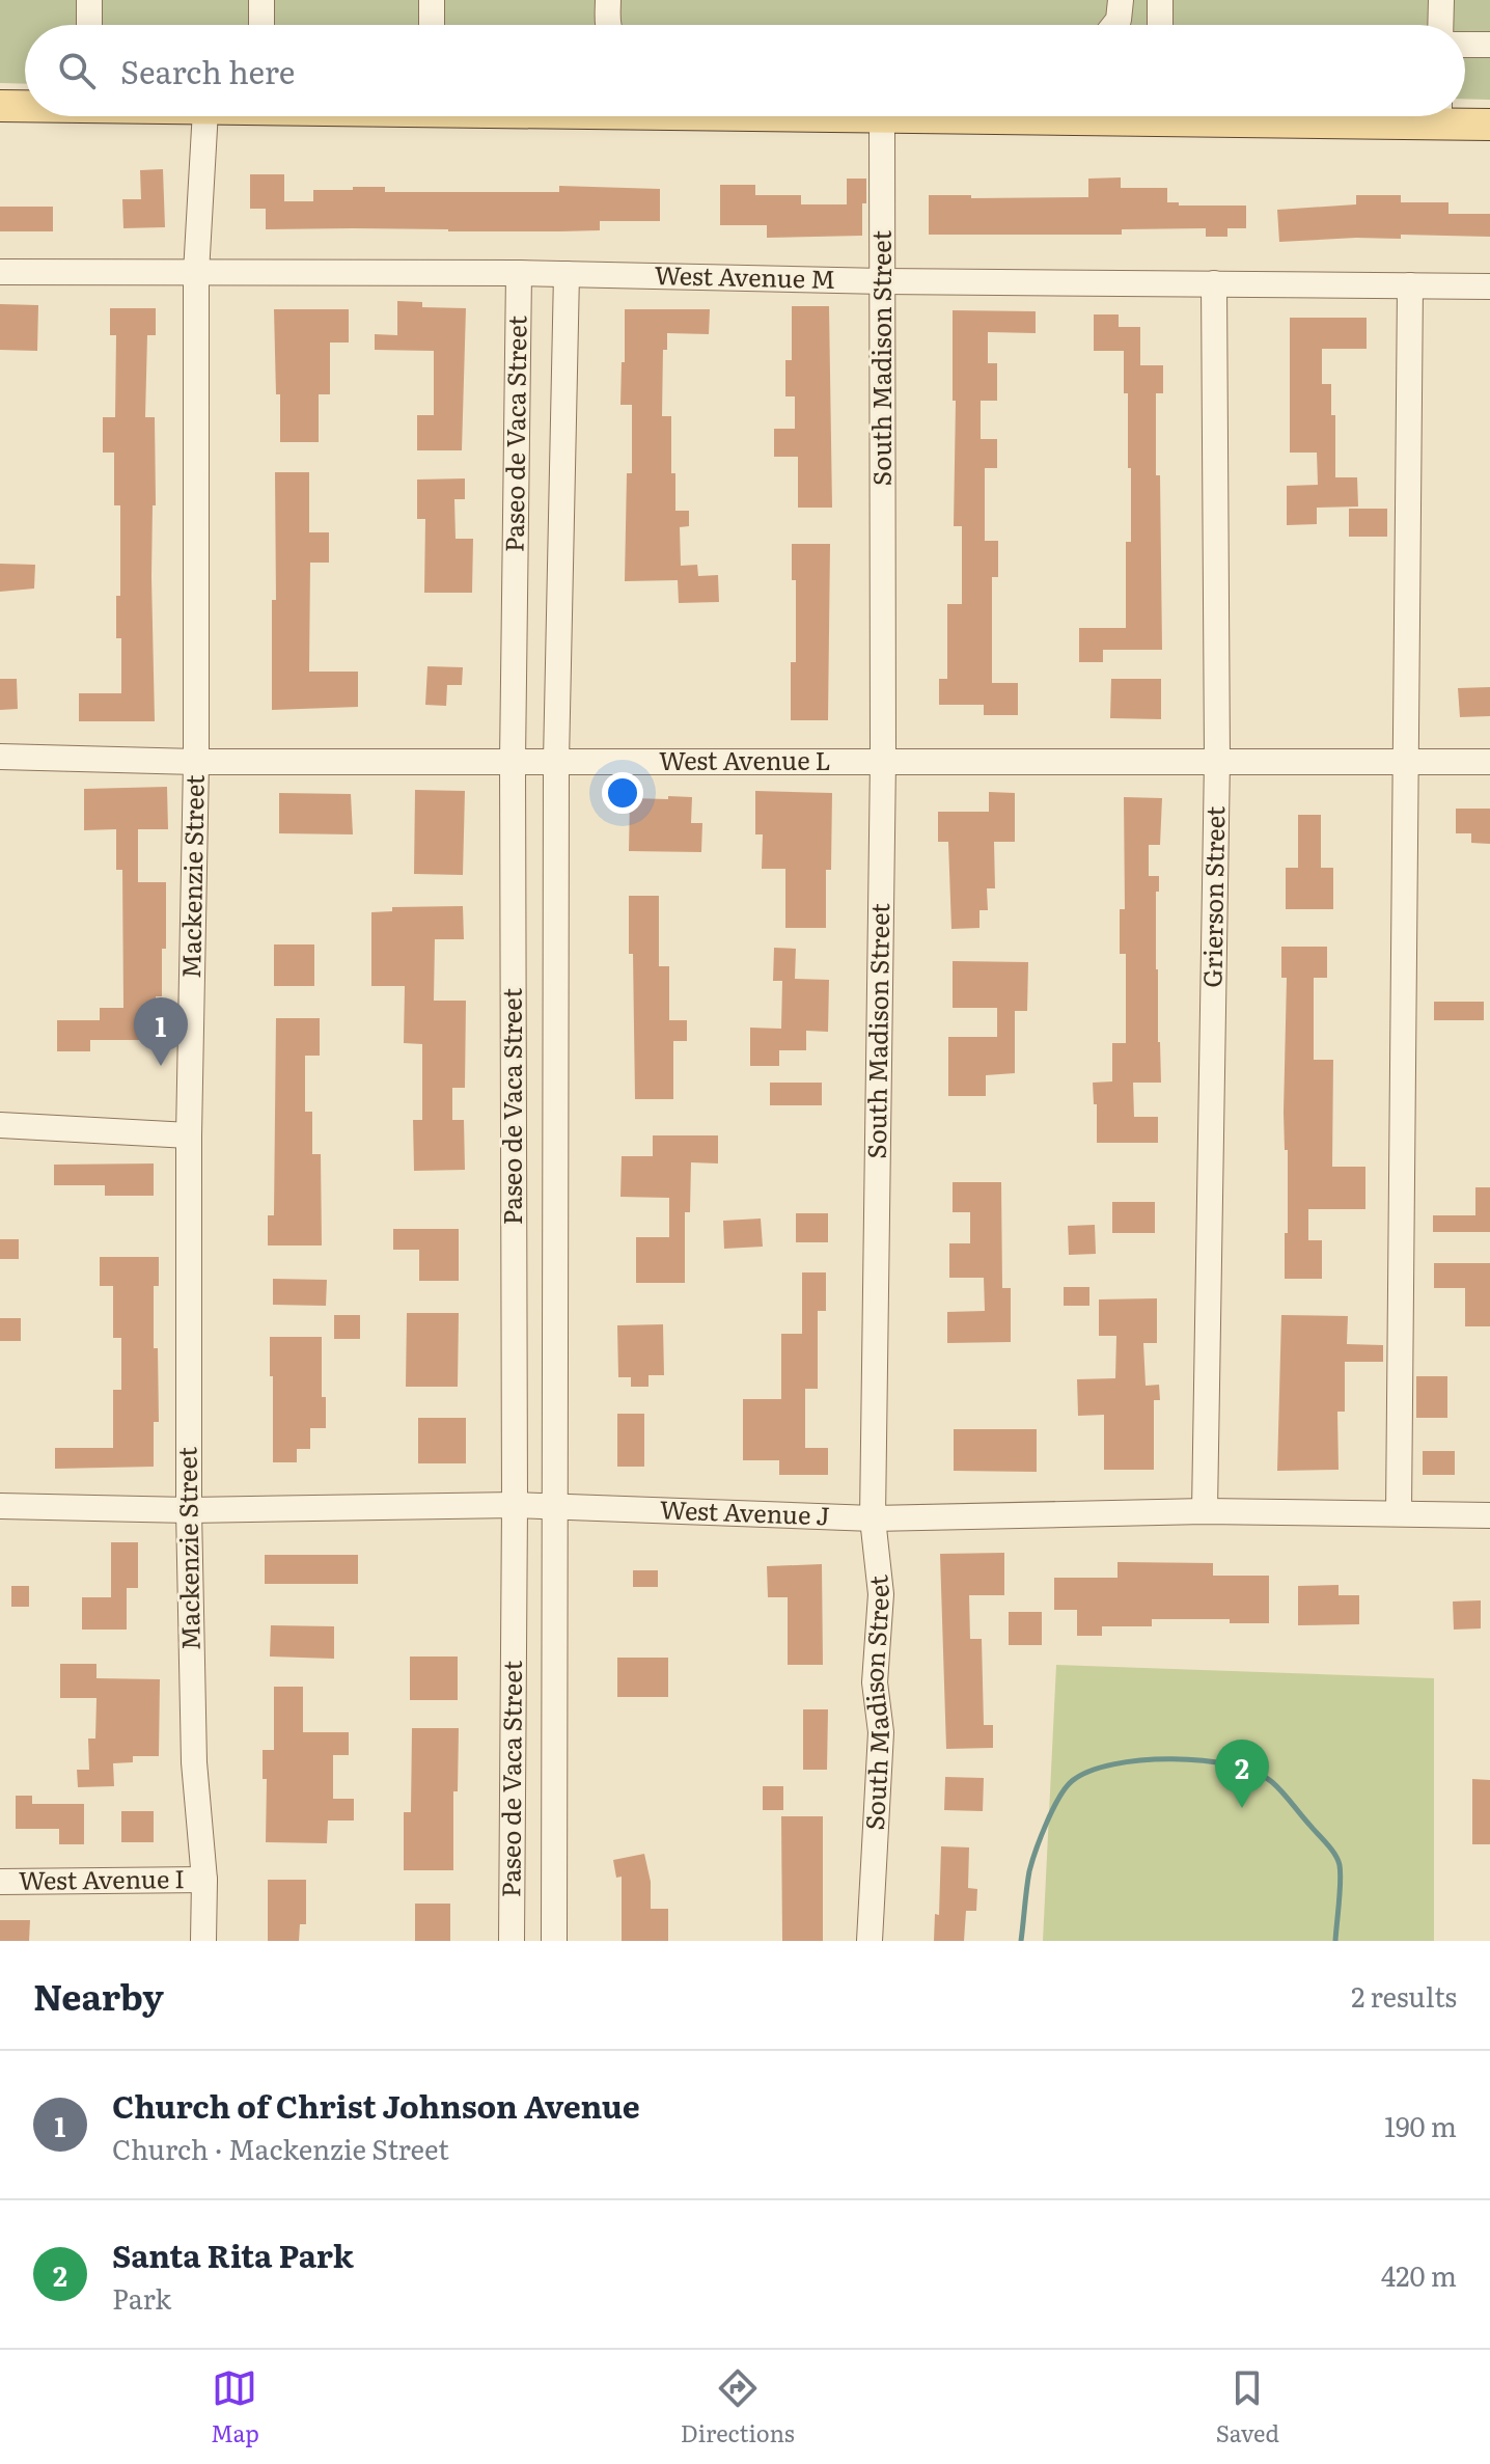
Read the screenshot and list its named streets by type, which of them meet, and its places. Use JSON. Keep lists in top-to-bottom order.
{
  "streets": {
    "street": [
      "West Avenue M",
      "South Madison Street",
      "Paseo de Vaca Street",
      "West Avenue L",
      "Mackenzie Street",
      "Grierson Street",
      "West Avenue J",
      "West Avenue I"
    ]
  },
  "crossings": [
    ["West Avenue M", "South Madison Street"],
    ["West Avenue M", "Paseo de Vaca Street"],
    ["West Avenue M", "Mackenzie Street"],
    ["West Avenue M", "Grierson Street"],
    ["South Madison Street", "West Avenue L"],
    ["South Madison Street", "West Avenue J"],
    ["Paseo de Vaca Street", "West Avenue L"],
    ["Paseo de Vaca Street", "West Avenue J"],
    ["West Avenue L", "Mackenzie Street"],
    ["West Avenue L", "Grierson Street"],
    ["Mackenzie Street", "West Avenue J"],
    ["Mackenzie Street", "West Avenue I"],
    ["Grierson Street", "West Avenue J"]
  ],
  "page": {
    "search": "Search here",
    "pins": ["1", "2"],
    "heading": ["Nearby", "2 results"],
    "list": [
      {
        "mark": "1",
        "name": "Church of Christ Johnson Avenue",
        "note": "Church · Mackenzie Street",
        "value": "190 m"
      },
      {
        "mark": "2",
        "name": "Santa Rita Park",
        "note": "Park",
        "value": "420 m"
      }
    ],
    "nav": ["Map", "Directions", "Saved"]
  }
}
